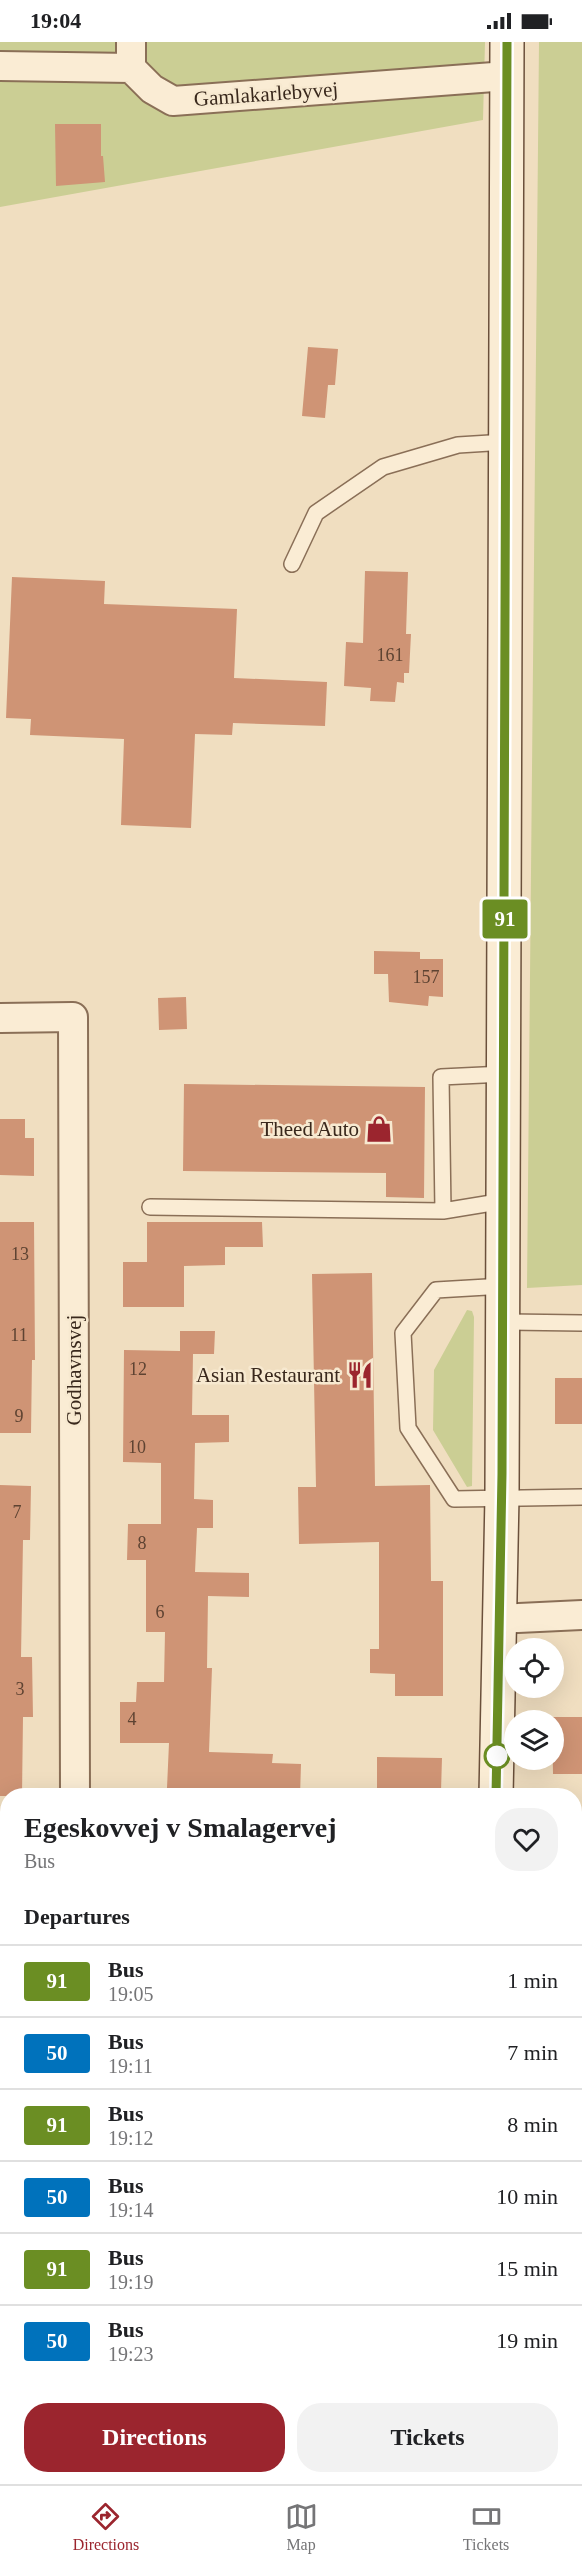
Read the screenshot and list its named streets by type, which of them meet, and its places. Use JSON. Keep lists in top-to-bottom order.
{
  "streets": {
    "street": ["Gamlakarlebyvej", "Godhavnsvej"]
  },
  "places": {
    "shop": ["Theed Auto"],
    "restaurant": ["Asian Restaurant"]
  },
  "lines": ["bus line 91"],
  "house_numbers": [
    "161",
    "157",
    "13",
    "11",
    "12",
    "9",
    "10",
    "7",
    "8",
    "6",
    "3",
    "4"
  ],
  "page": {
    "status": "19:04",
    "on_map": "91",
    "heading": [
      ["Egeskovvej v Smalagervej", "Bus"],
      "Departures"
    ],
    "list": [
      {
        "mark": "91",
        "name": "Bus",
        "note": "19:05",
        "value": "1 min"
      },
      {
        "mark": "50",
        "name": "Bus",
        "note": "19:11",
        "value": "7 min"
      },
      {
        "mark": "91",
        "name": "Bus",
        "note": "19:12",
        "value": "8 min"
      },
      {
        "mark": "50",
        "name": "Bus",
        "note": "19:14",
        "value": "10 min"
      },
      {
        "mark": "91",
        "name": "Bus",
        "note": "19:19",
        "value": "15 min"
      },
      {
        "mark": "50",
        "name": "Bus",
        "note": "19:23",
        "value": "19 min"
      }
    ],
    "buttons": ["Directions", "Tickets"],
    "tabs": ["Directions", "Map", "Tickets"]
  }
}
